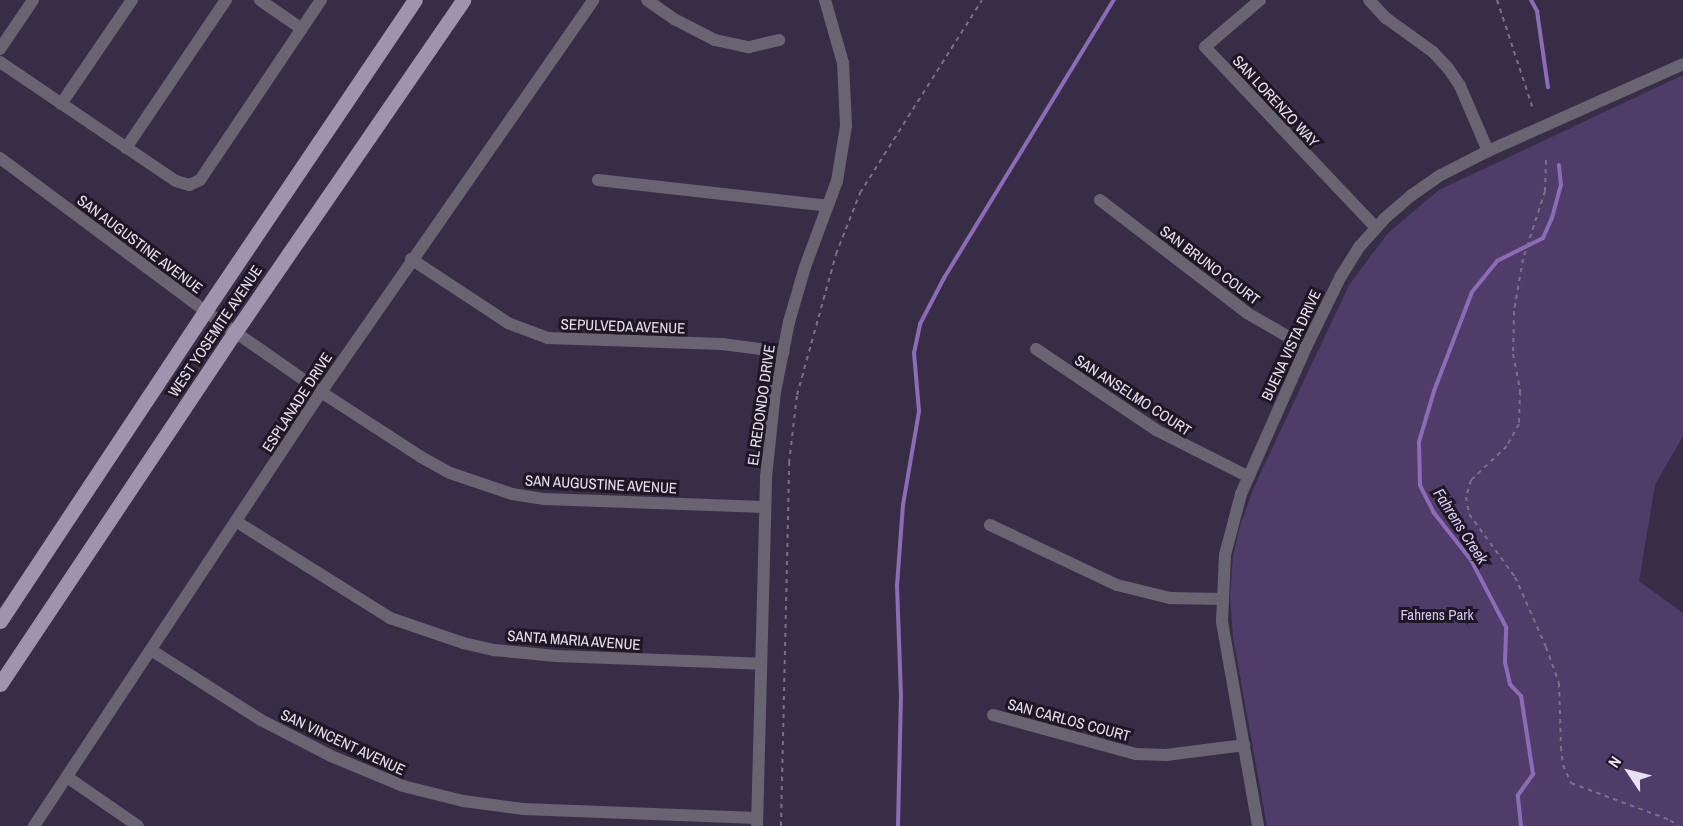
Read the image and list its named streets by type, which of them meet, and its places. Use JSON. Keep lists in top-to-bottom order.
{
  "streets": {
    "main road": ["WEST YOSEMITE AVENUE"],
    "street": [
      "SAN LORENZO WAY",
      "SAN AUGUSTINE AVENUE",
      "SAN BRUNO COURT",
      "SEPULVEDA AVENUE",
      "BUENA VISTA DRIVE",
      "SAN ANSELMO COURT",
      "ESPLANADE DRIVE",
      "EL REDONDO DRIVE",
      "SANTA MARIA AVENUE",
      "SAN CARLOS COURT",
      "SAN VINCENT AVENUE"
    ]
  },
  "crossings": [
    ["SAN LORENZO WAY", "BUENA VISTA DRIVE"],
    ["SAN AUGUSTINE AVENUE", "WEST YOSEMITE AVENUE"],
    ["SAN AUGUSTINE AVENUE", "ESPLANADE DRIVE"],
    ["SAN AUGUSTINE AVENUE", "EL REDONDO DRIVE"],
    ["SAN BRUNO COURT", "BUENA VISTA DRIVE"],
    ["SEPULVEDA AVENUE", "ESPLANADE DRIVE"],
    ["SEPULVEDA AVENUE", "EL REDONDO DRIVE"],
    ["BUENA VISTA DRIVE", "SAN ANSELMO COURT"],
    ["BUENA VISTA DRIVE", "SAN CARLOS COURT"],
    ["ESPLANADE DRIVE", "SANTA MARIA AVENUE"],
    ["ESPLANADE DRIVE", "SAN VINCENT AVENUE"],
    ["EL REDONDO DRIVE", "SANTA MARIA AVENUE"],
    ["EL REDONDO DRIVE", "SAN VINCENT AVENUE"]
  ],
  "water": ["Fahrens Creek"],
  "parks": ["Fahrens Park"],
  "north": "top left"
}
